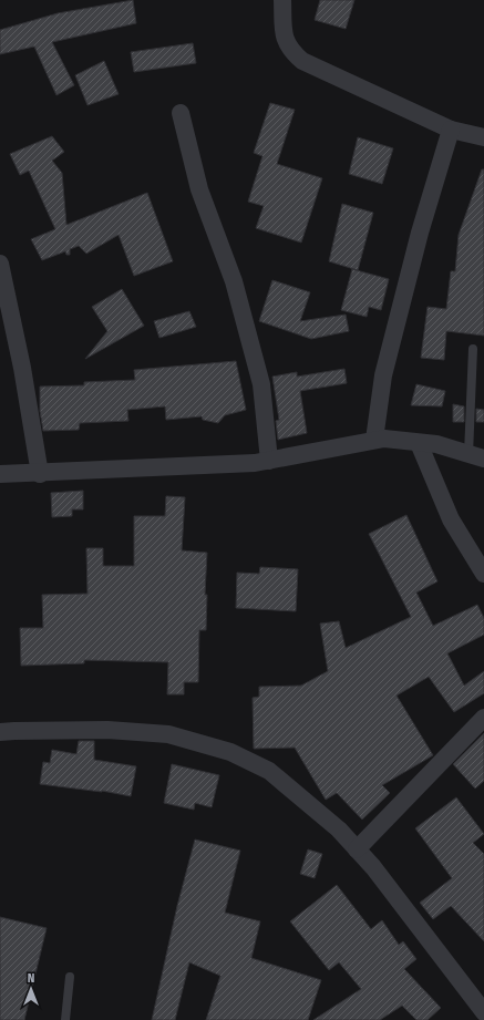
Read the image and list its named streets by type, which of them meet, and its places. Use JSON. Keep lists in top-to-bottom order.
{
  "north": "top"
}
